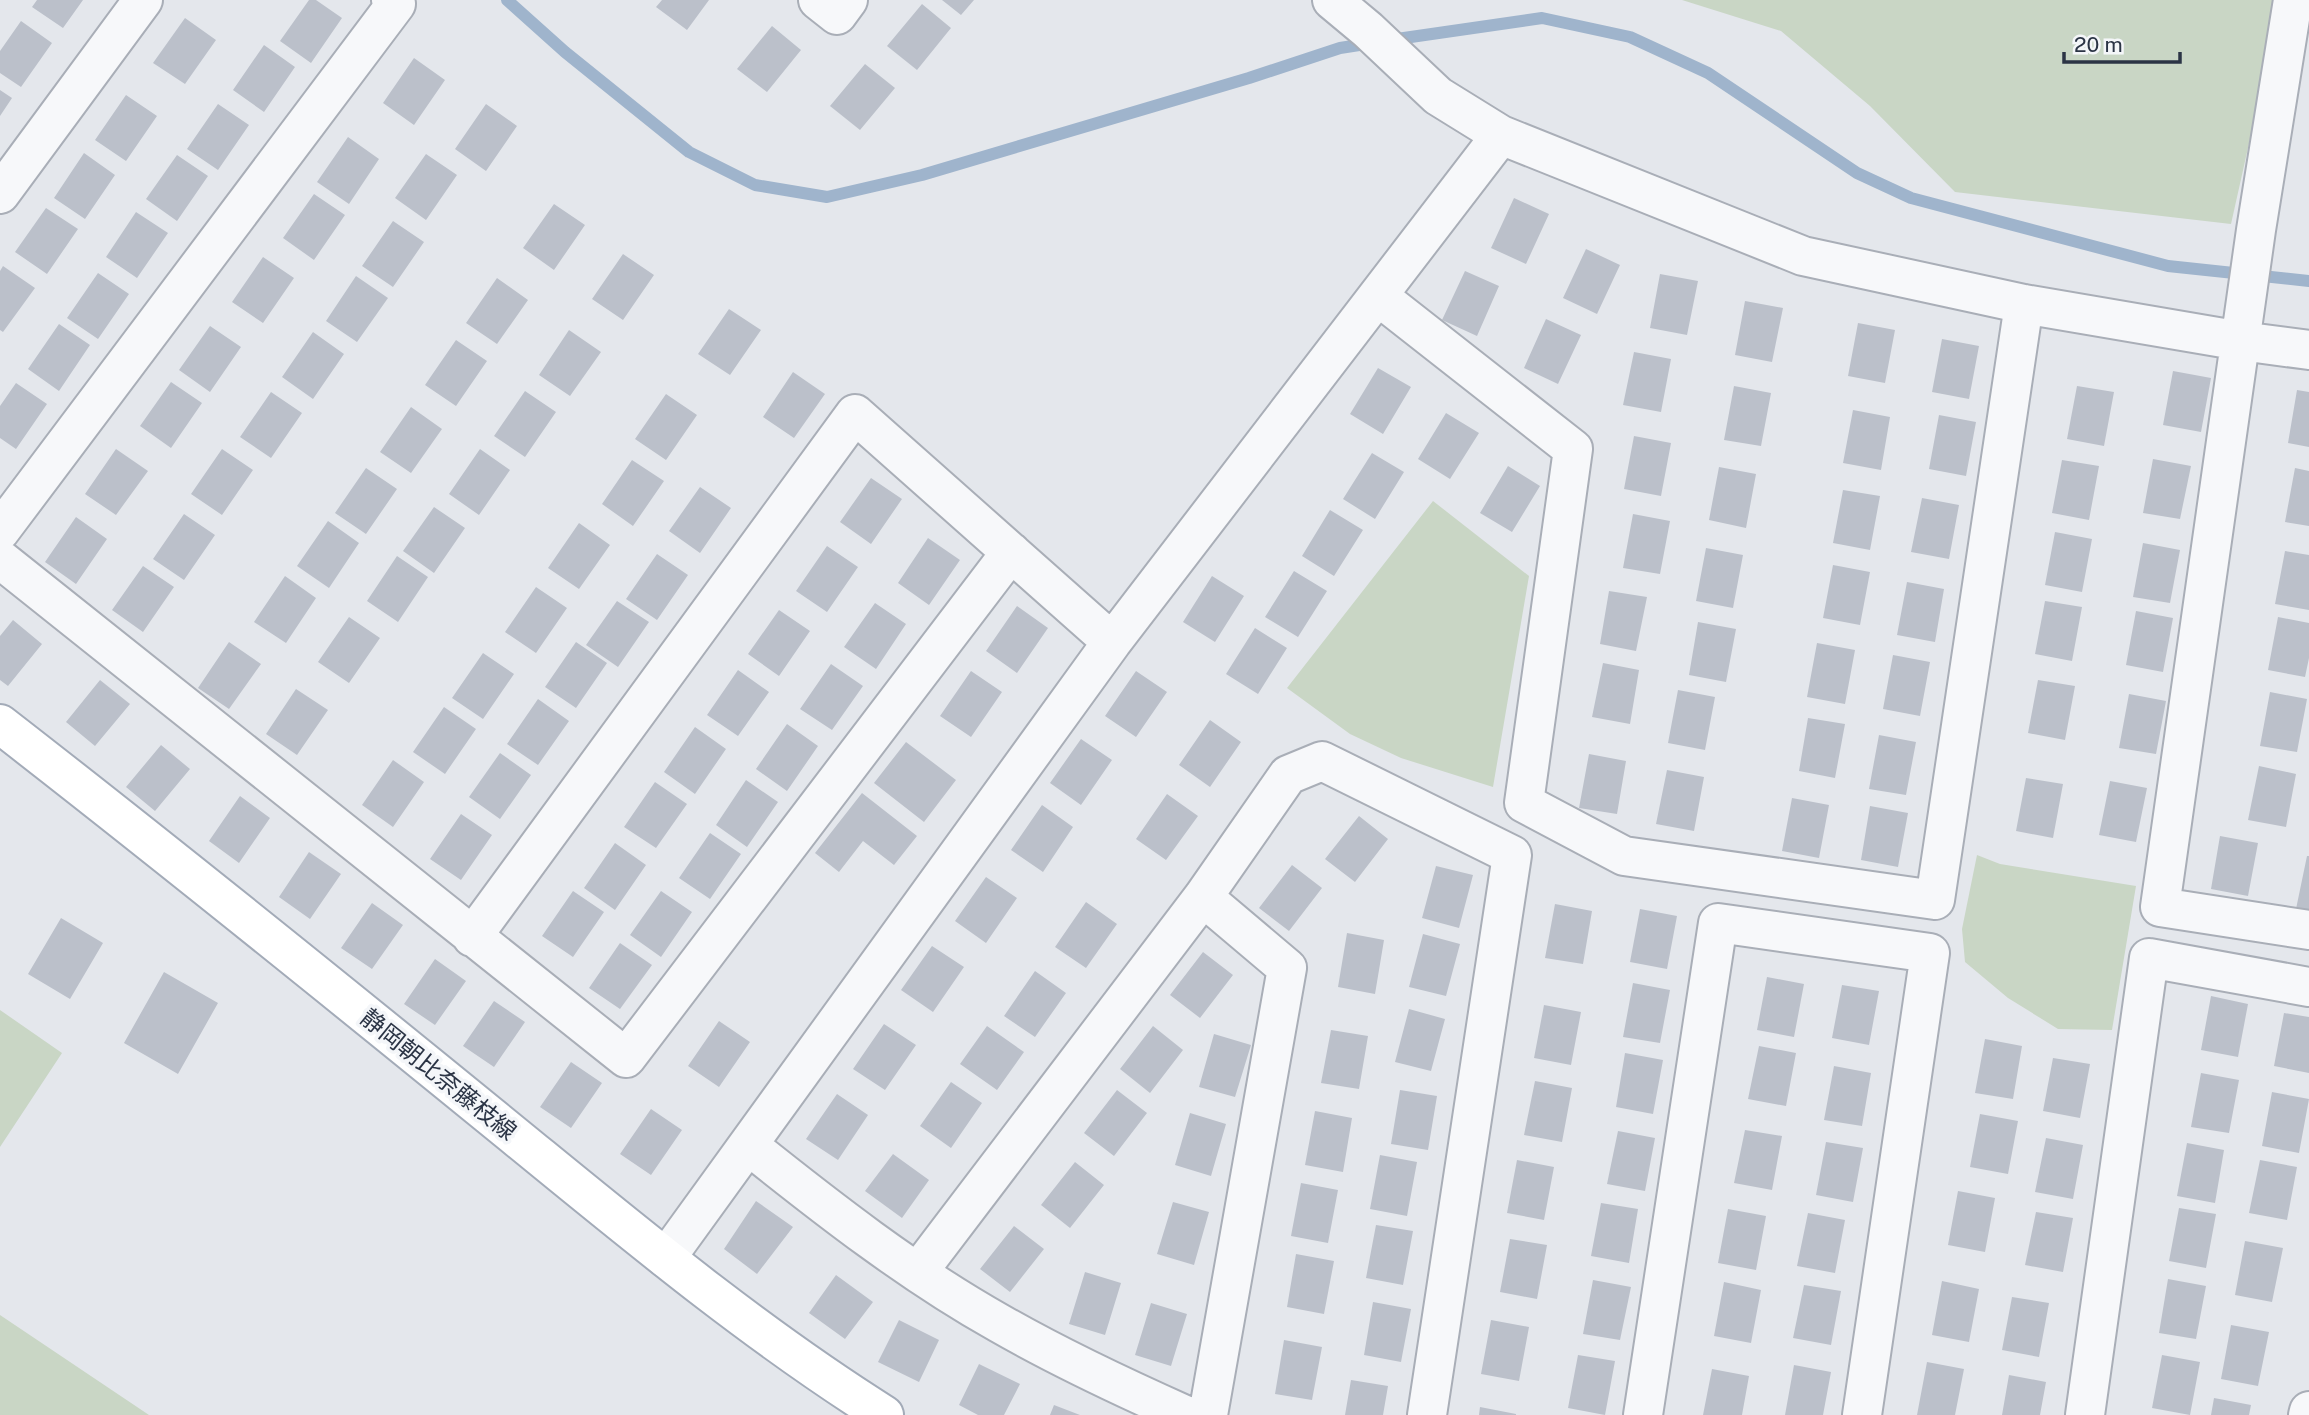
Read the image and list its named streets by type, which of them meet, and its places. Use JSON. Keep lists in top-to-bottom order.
{
  "streets": {
    "main road": ["静岡朝比奈藤枝線"]
  },
  "scale_bar": "20 m"
}
